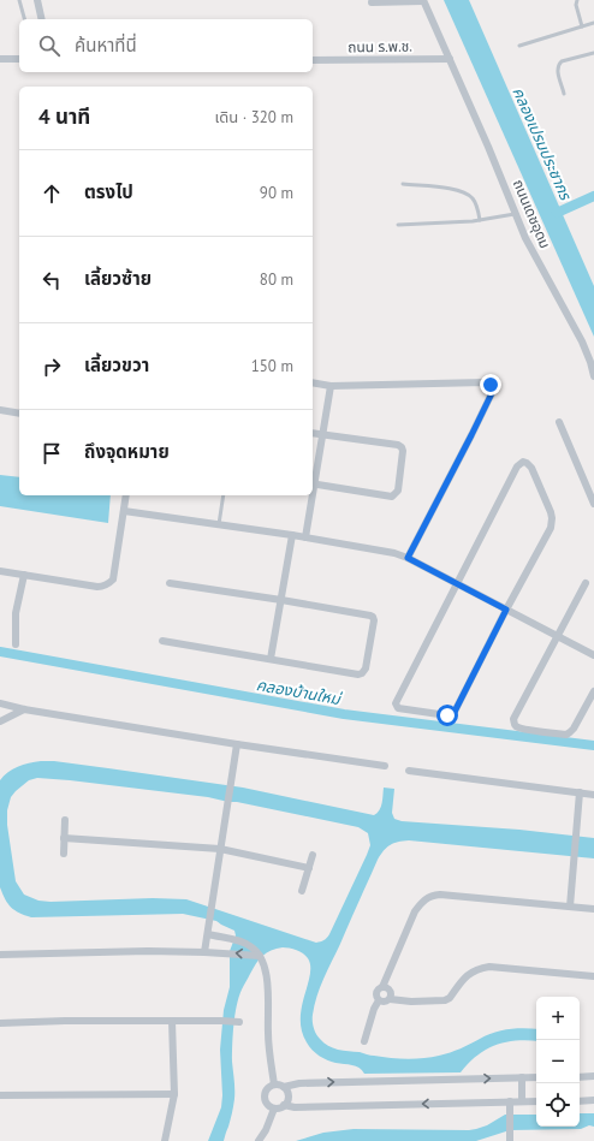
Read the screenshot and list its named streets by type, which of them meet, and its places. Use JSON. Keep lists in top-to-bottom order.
{
  "streets": {
    "street": ["ถนน ร.พ.ช.", "ถนนเดชอุดม"]
  },
  "crossings": [
    ["ถนน ร.พ.ช.", "ถนนเดชอุดม"]
  ],
  "water": ["คลองเปรมประชากร", "คลองบ้านใหม่"],
  "page": {
    "search": "ค้นหาที่นี่",
    "heading": ["4 นาที", "เดิน · 320 m"],
    "list": [
      ["ตรงไป", "90 m"],
      ["เลี้ยวซ้าย", "80 m"],
      ["เลี้ยวขวา", "150 m"],
      "ถึงจุดหมาย"
    ],
    "map_buttons": ["+", "−"]
  }
}
